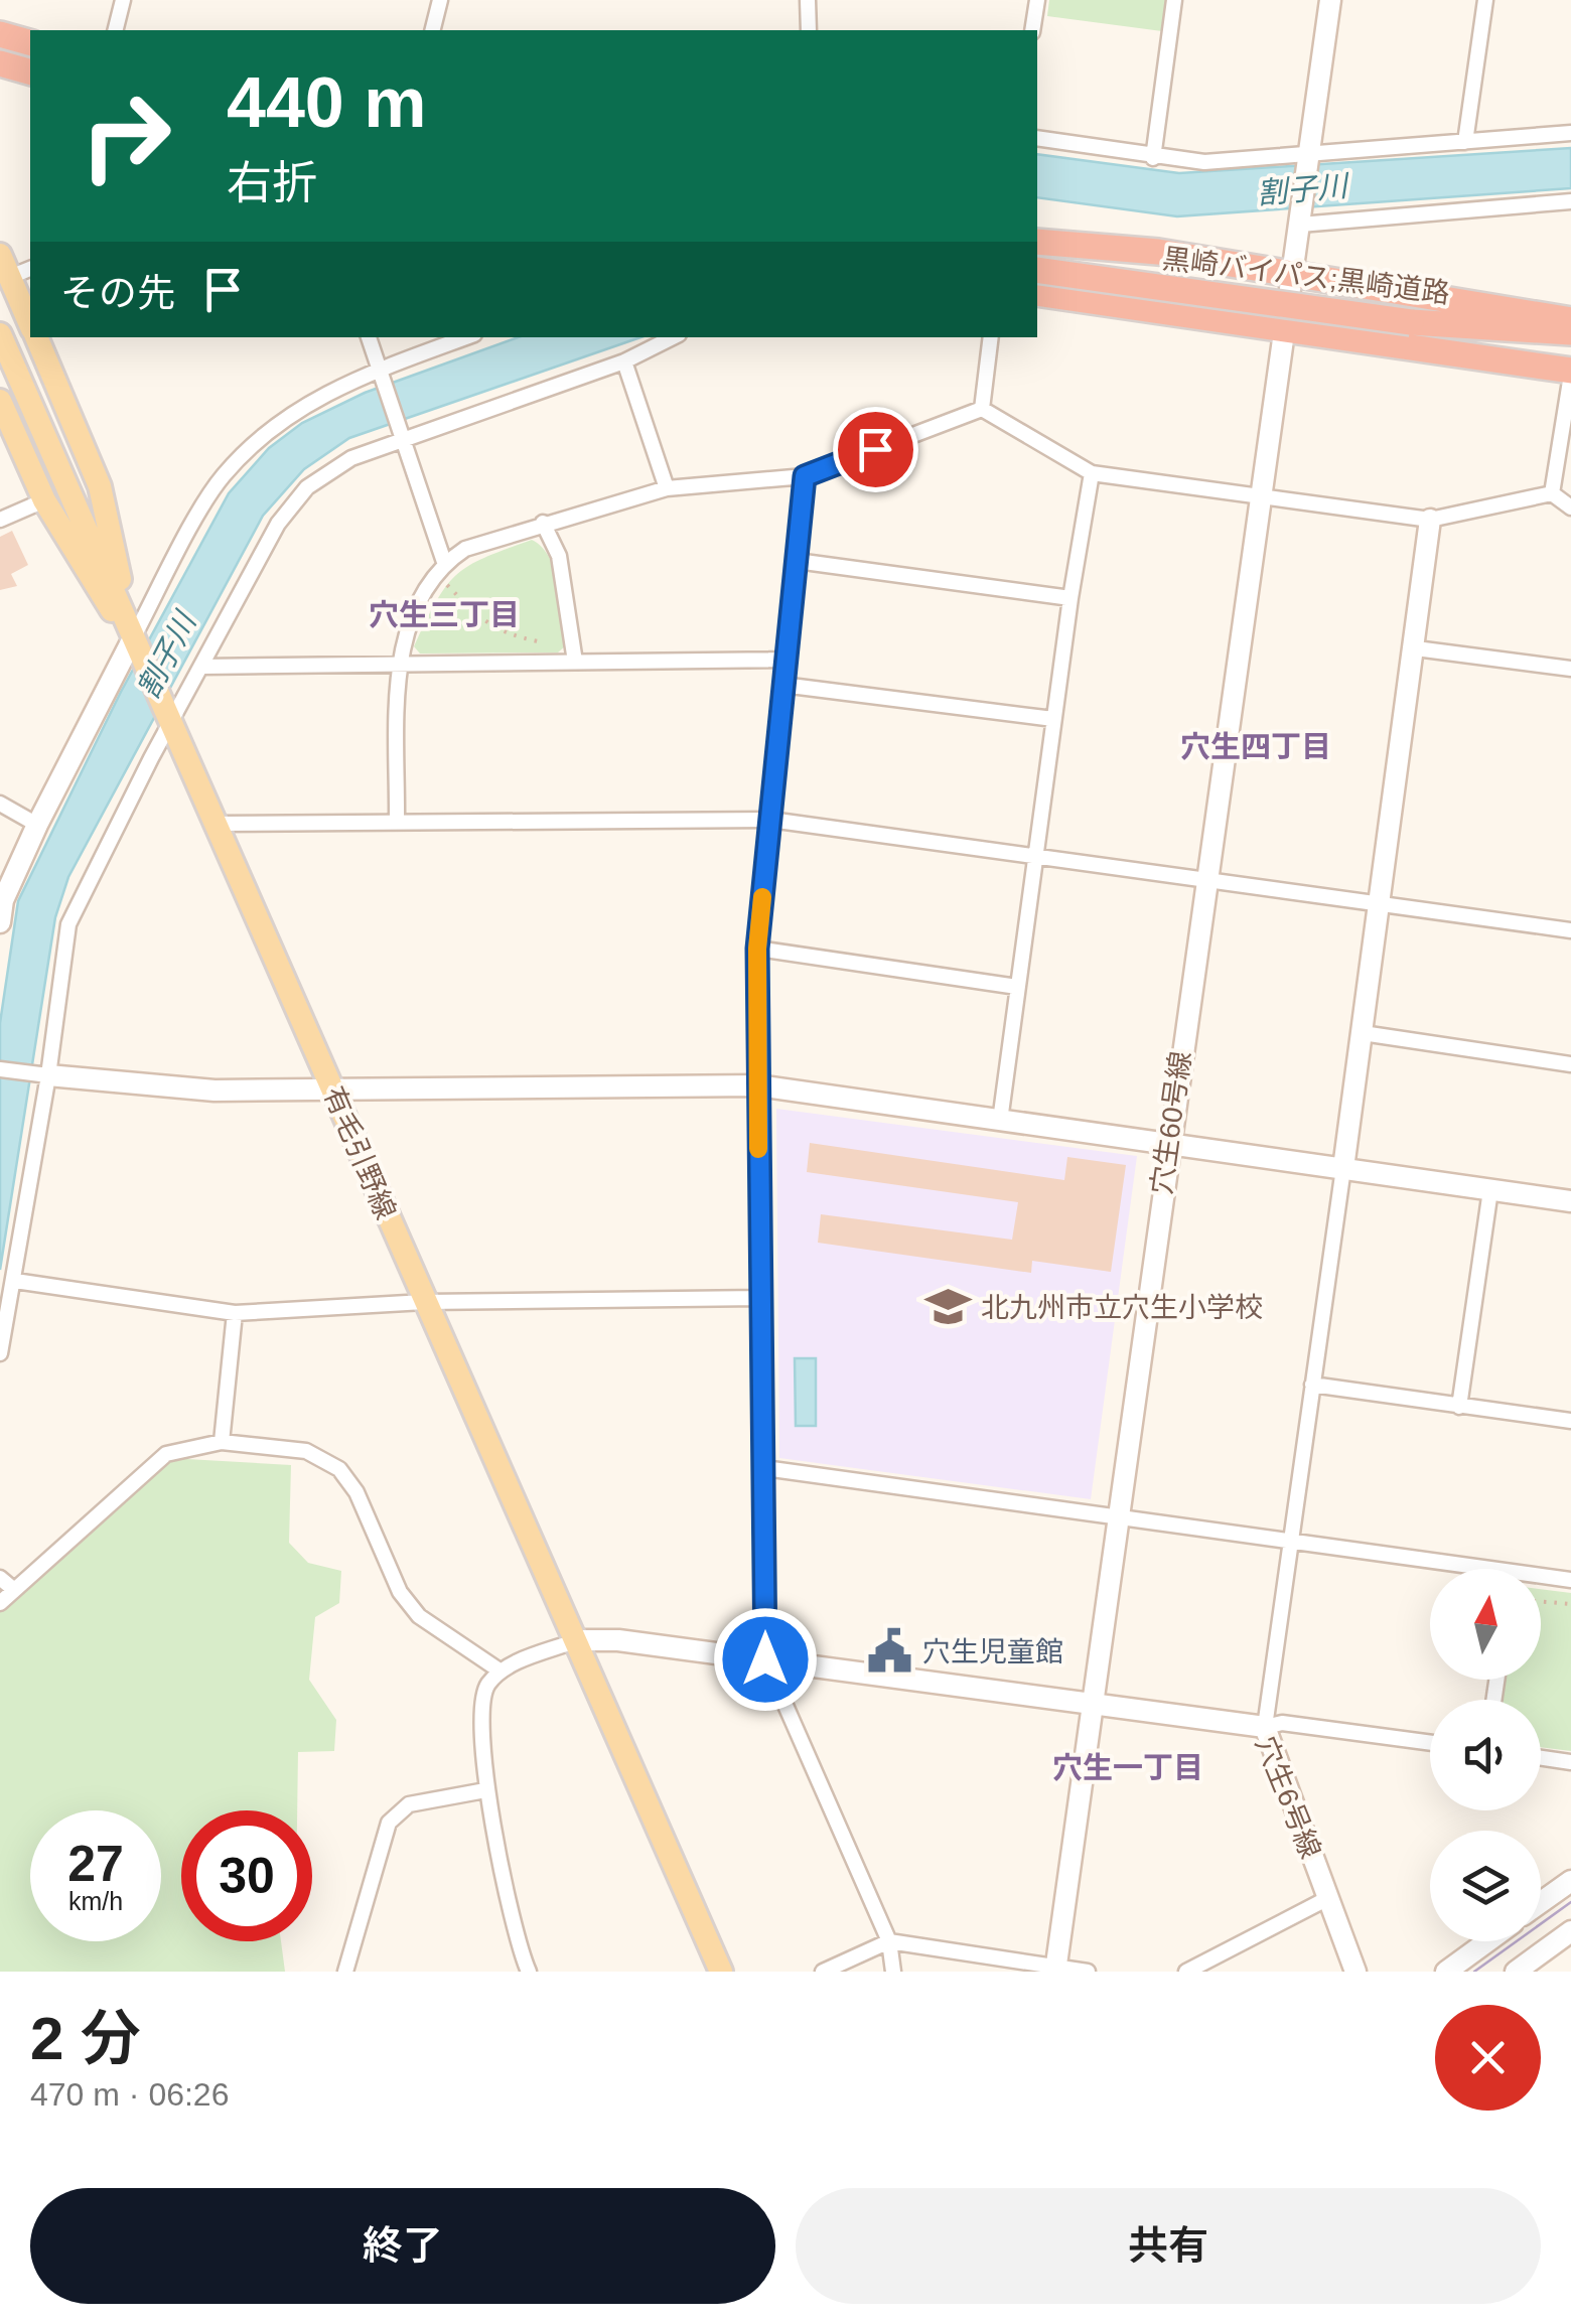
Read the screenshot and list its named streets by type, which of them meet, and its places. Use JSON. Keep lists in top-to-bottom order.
{
  "streets": {
    "highway": ["黒崎バイパス;黒崎道路"],
    "main road": ["有毛引野線"],
    "street": ["穴生60号線", "穴生6号線"]
  },
  "crossings": [
    ["穴生60号線", "穴生6号線"],
    ["有毛引野線", "穴生6号線"]
  ],
  "districts": ["穴生三丁目", "穴生四丁目", "穴生一丁目"],
  "water": ["割子川"],
  "places": {
    "school or university": ["北九州市立穴生小学校"],
    "public building": ["穴生児童館"]
  },
  "north": "top",
  "page": {
    "turn": ["440 m", "右折"],
    "then": "その先",
    "speed": "27 km/h",
    "limit": "30",
    "heading": ["2 分", "470 m · 06:26"],
    "buttons": ["終了", "共有"]
  }
}
